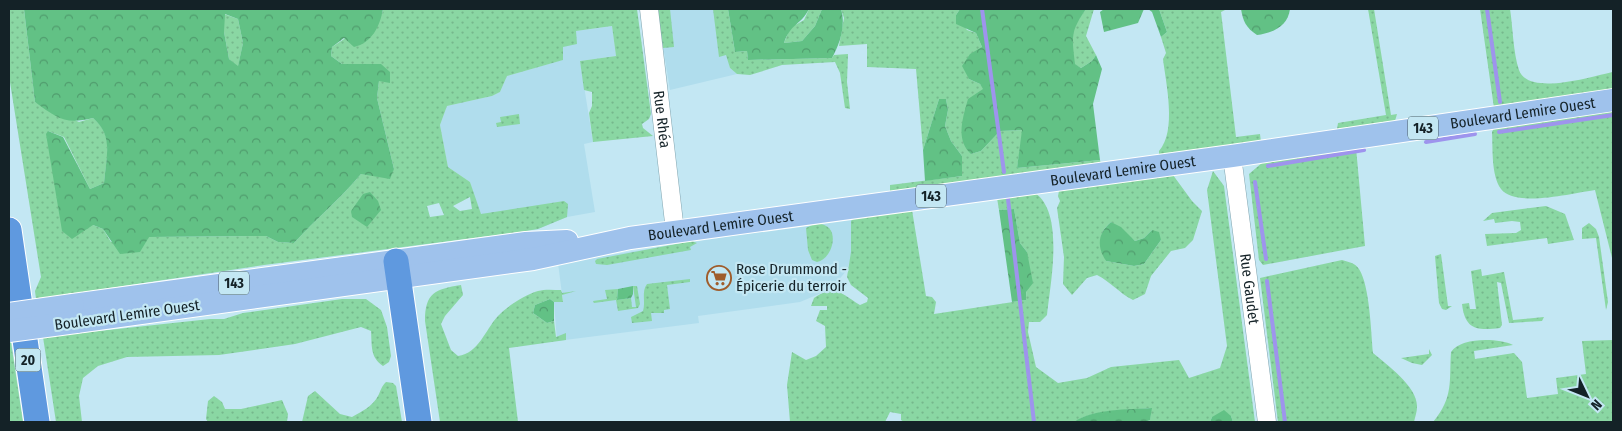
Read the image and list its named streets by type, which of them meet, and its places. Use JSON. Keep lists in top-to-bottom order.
{
  "streets": {
    "highway": ["20"],
    "main road": ["Boulevard Lemire Ouest", "143"],
    "street": ["Rue Rhéa", "Rue Gaudet"]
  },
  "crossings": [
    ["Boulevard Lemire Ouest", "Rue Rhéa"],
    ["Boulevard Lemire Ouest", "143"],
    ["Boulevard Lemire Ouest", "Rue Gaudet"]
  ],
  "places": {
    "supermarket": ["Rose Drummond - Épicerie du terroir"]
  },
  "north": "bottom right"
}
